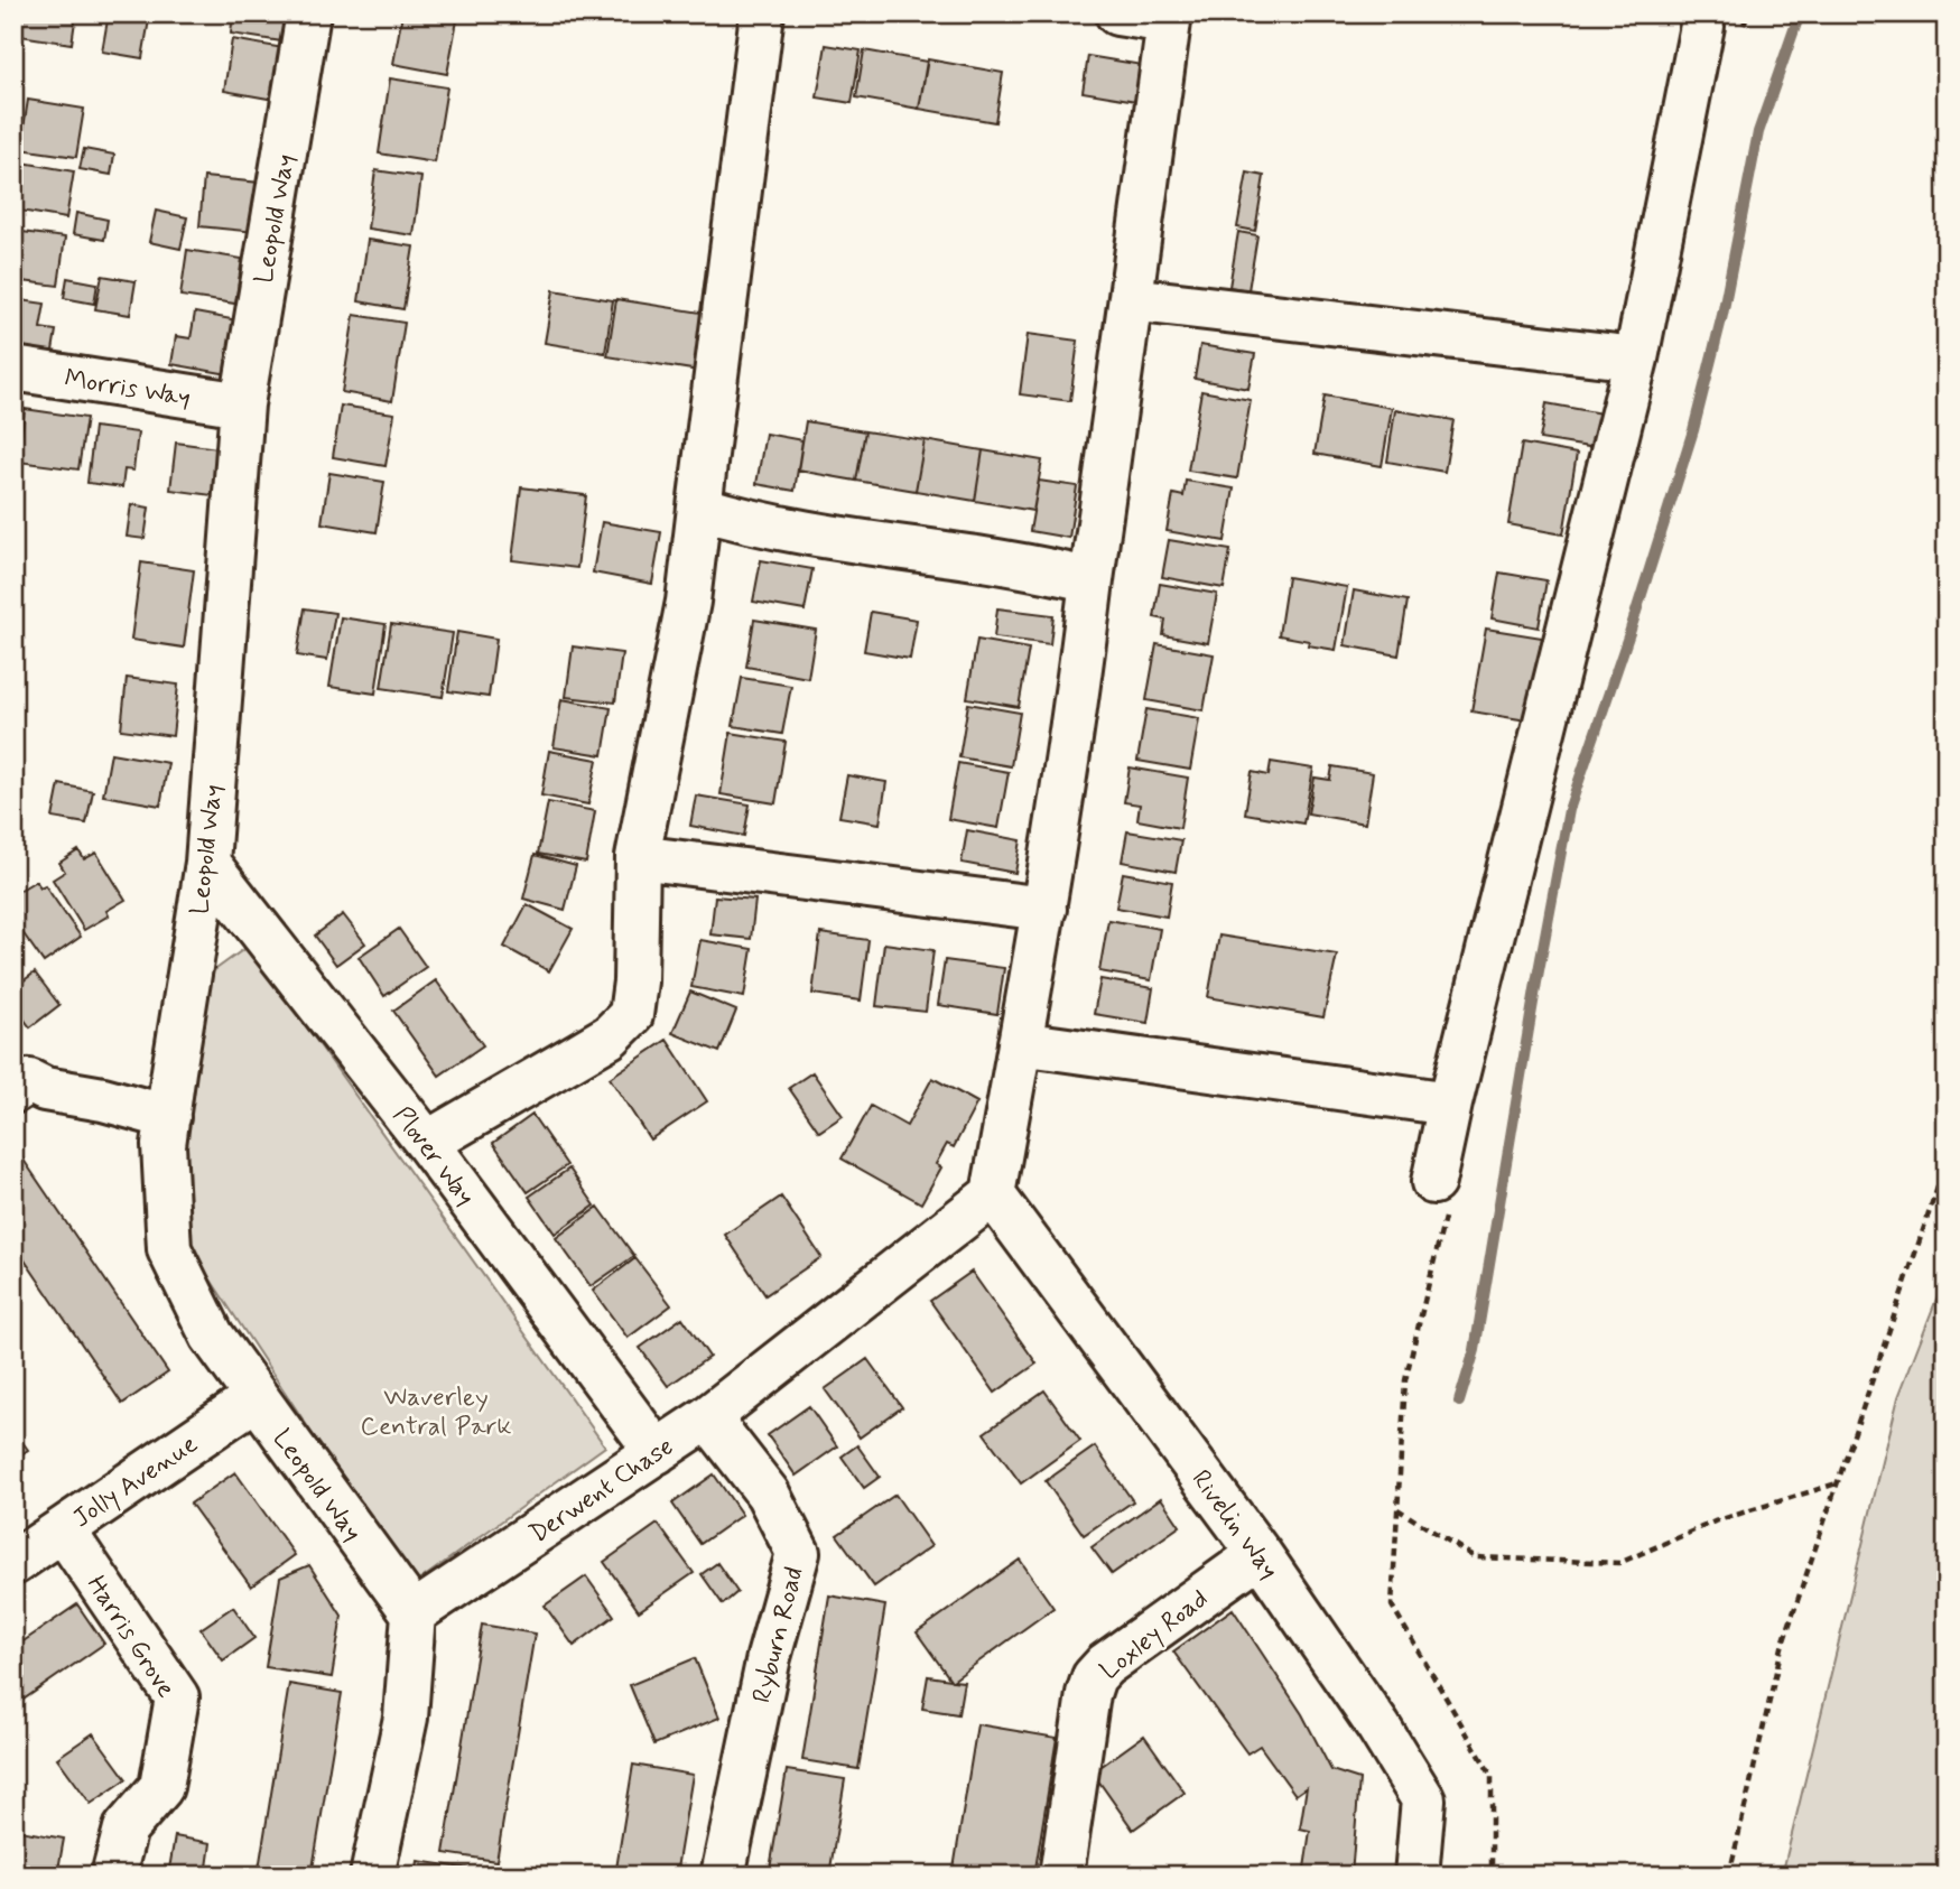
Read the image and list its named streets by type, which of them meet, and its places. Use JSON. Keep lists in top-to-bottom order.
{
  "streets": {
    "street": [
      "Leopold Way",
      "Morris Way",
      "Plover Way",
      "Jolly Avenue",
      "Derwent Chase",
      "Rivelin Way",
      "Loxley Road",
      "Ryburn Road",
      "Harris Grove"
    ]
  },
  "crossings": [
    ["Leopold Way", "Morris Way"],
    ["Leopold Way", "Plover Way"],
    ["Leopold Way", "Jolly Avenue"],
    ["Leopold Way", "Derwent Chase"],
    ["Plover Way", "Derwent Chase"],
    ["Jolly Avenue", "Harris Grove"],
    ["Derwent Chase", "Rivelin Way"],
    ["Derwent Chase", "Ryburn Road"],
    ["Rivelin Way", "Loxley Road"]
  ],
  "parks": ["Waverley Central Park"]
}
